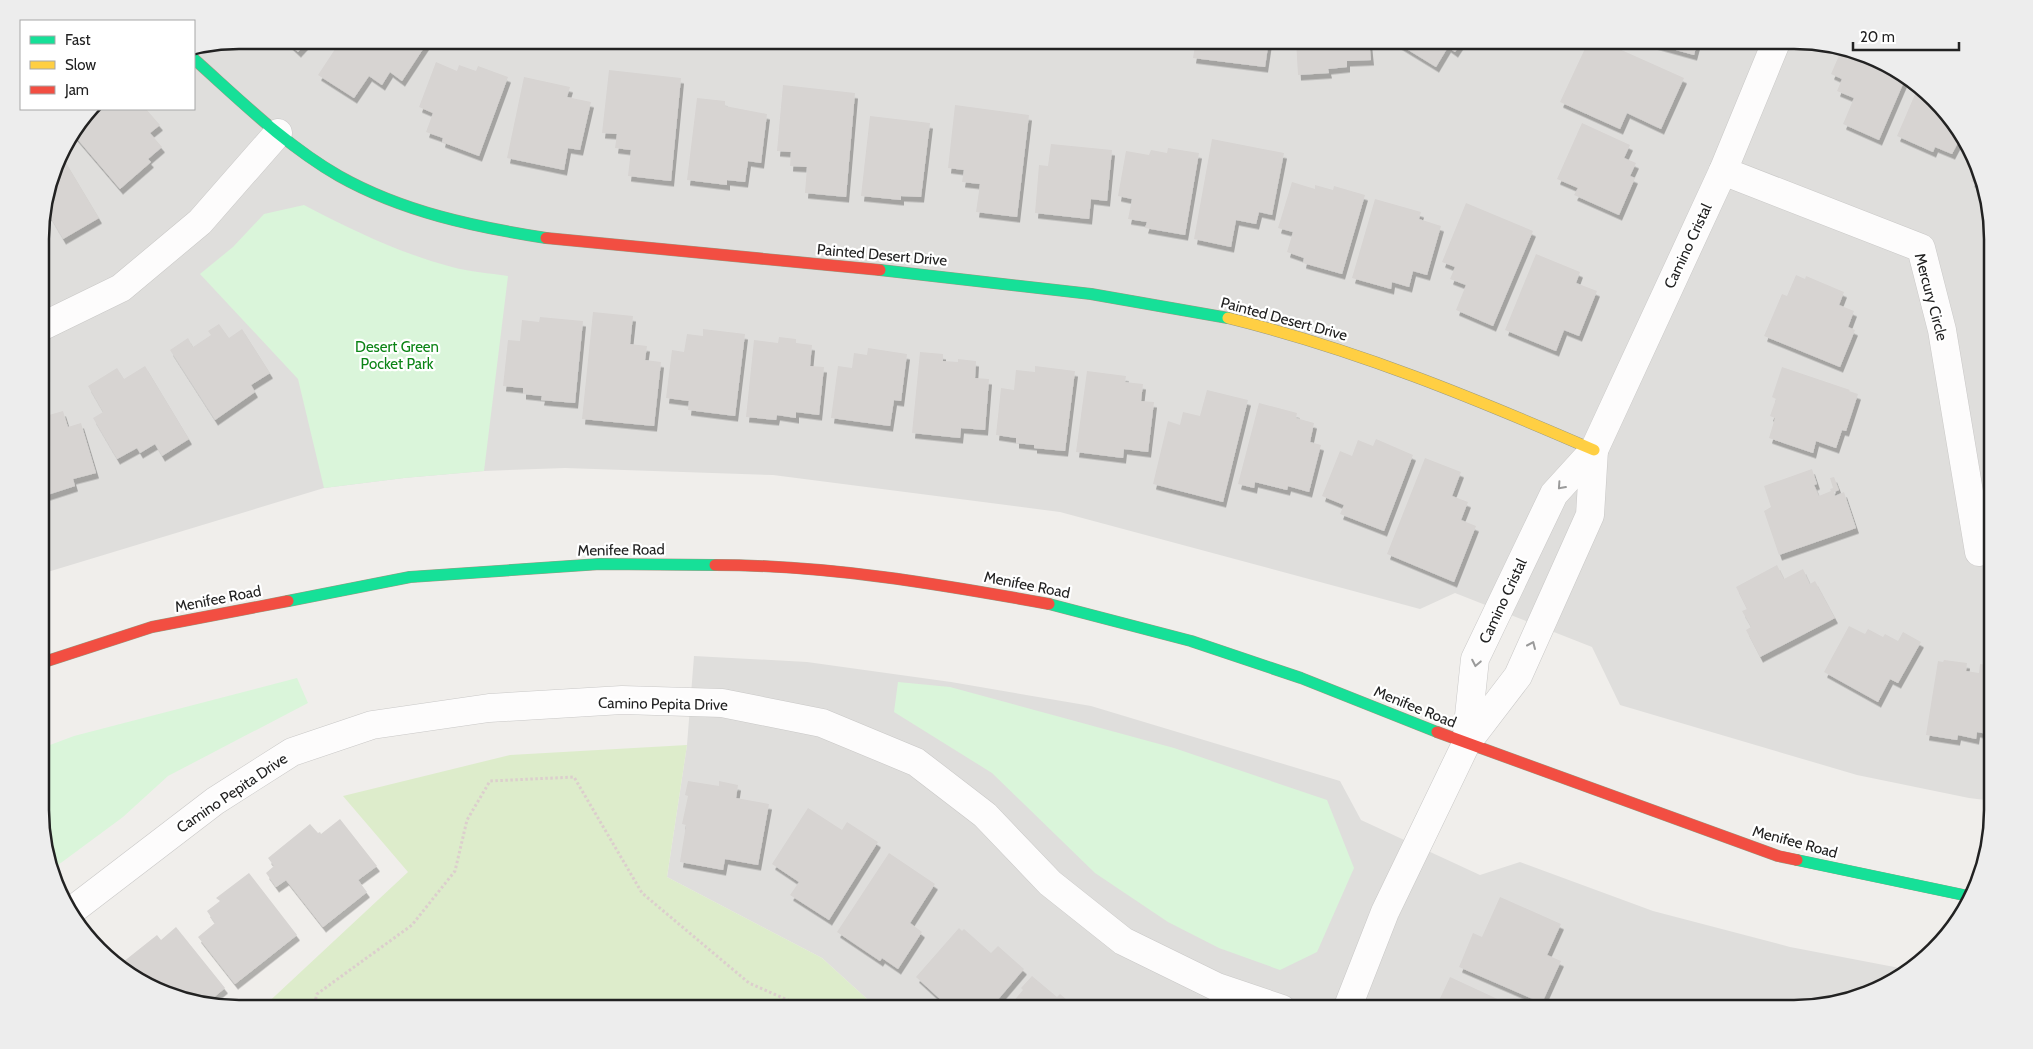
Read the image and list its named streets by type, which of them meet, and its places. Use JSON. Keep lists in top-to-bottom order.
{
  "streets": {
    "main road": ["Painted Desert Drive", "Menifee Road"],
    "street": ["Camino Cristal", "Mercury Circle", "Camino Pepita Drive"]
  },
  "crossings": [
    ["Camino Cristal", "Painted Desert Drive"],
    ["Camino Cristal", "Mercury Circle"],
    ["Camino Cristal", "Menifee Road"]
  ],
  "parks": ["Desert Green Pocket Park"],
  "legend": ["Fast", "Slow", "Jam"],
  "scale_bar": "20 m"
}
